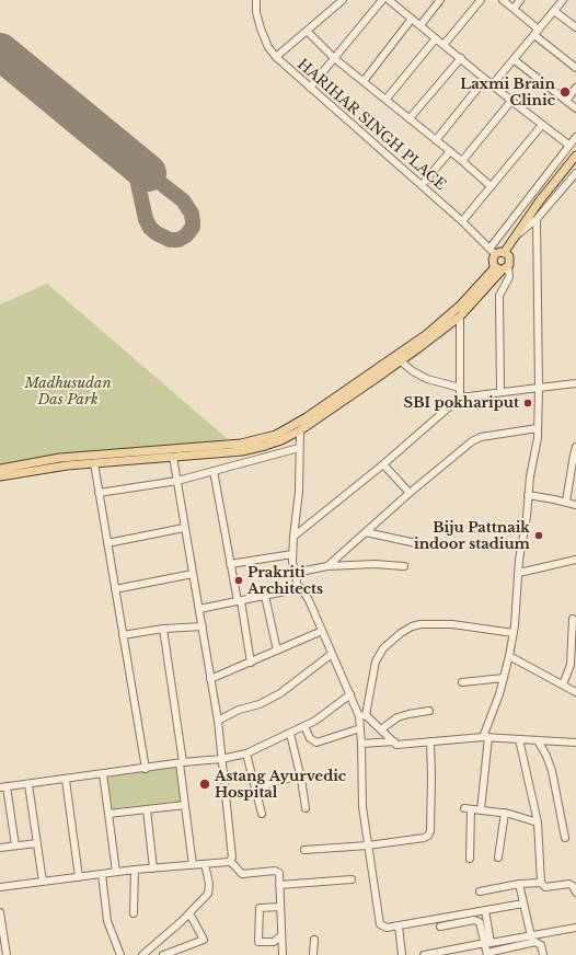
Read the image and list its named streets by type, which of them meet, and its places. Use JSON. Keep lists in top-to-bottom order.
{
  "streets": {
    "street": ["HARIHAR SINGH PLACE"]
  },
  "parks": ["Madhusudan Das Park"],
  "places": [
    "Laxmi Brain Clinic",
    "SBI pokhariput",
    "Biju Pattnaik indoor stadium",
    "Prakriti Architects",
    "Astang Ayurvedic Hospital"
  ]
}
